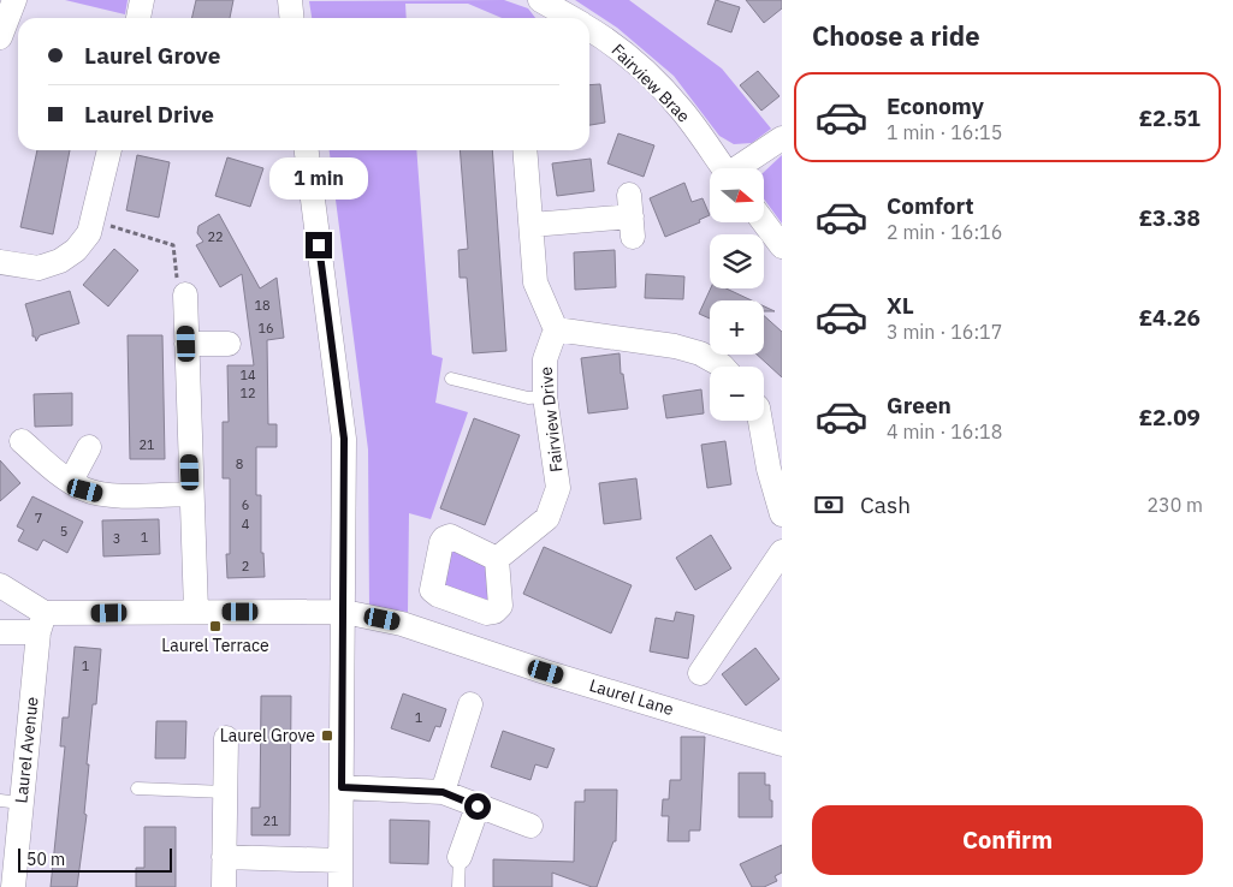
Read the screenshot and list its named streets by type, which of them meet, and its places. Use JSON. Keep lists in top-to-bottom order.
{
  "streets": {
    "street": [
      "Fairview Brae",
      "Fairview Drive",
      "Laurel Lane",
      "Laurel Avenue"
    ]
  },
  "crossings": [
    ["Laurel Lane", "Laurel Avenue"]
  ],
  "places": {
    "transit": ["Laurel Terrace", "Laurel Grove"]
  },
  "house_numbers": [
    "22",
    "18",
    "16",
    "14",
    "12",
    "21",
    "8",
    "6",
    "7",
    "4",
    "5",
    "1",
    "3",
    "2",
    "1",
    "1",
    "21"
  ],
  "scale_bar": "50 m",
  "north": "right",
  "page": {
    "heading": "Choose a ride",
    "banner": ["Laurel Grove", "Laurel Drive"],
    "list": [
      {
        "name": "Economy",
        "note": "1 min · 16:15",
        "value": "£2.51"
      },
      {
        "name": "Comfort",
        "note": "2 min · 16:16",
        "value": "£3.38"
      },
      {
        "name": "XL",
        "note": "3 min · 16:17",
        "value": "£4.26"
      },
      {
        "name": "Green",
        "note": "4 min · 16:18",
        "value": "£2.09"
      }
    ],
    "bubble": "1 min",
    "map_buttons": ["+", "−"],
    "pay": ["Cash", "230 m"],
    "buttons": "Confirm",
    "scale": "50 m"
  }
}
